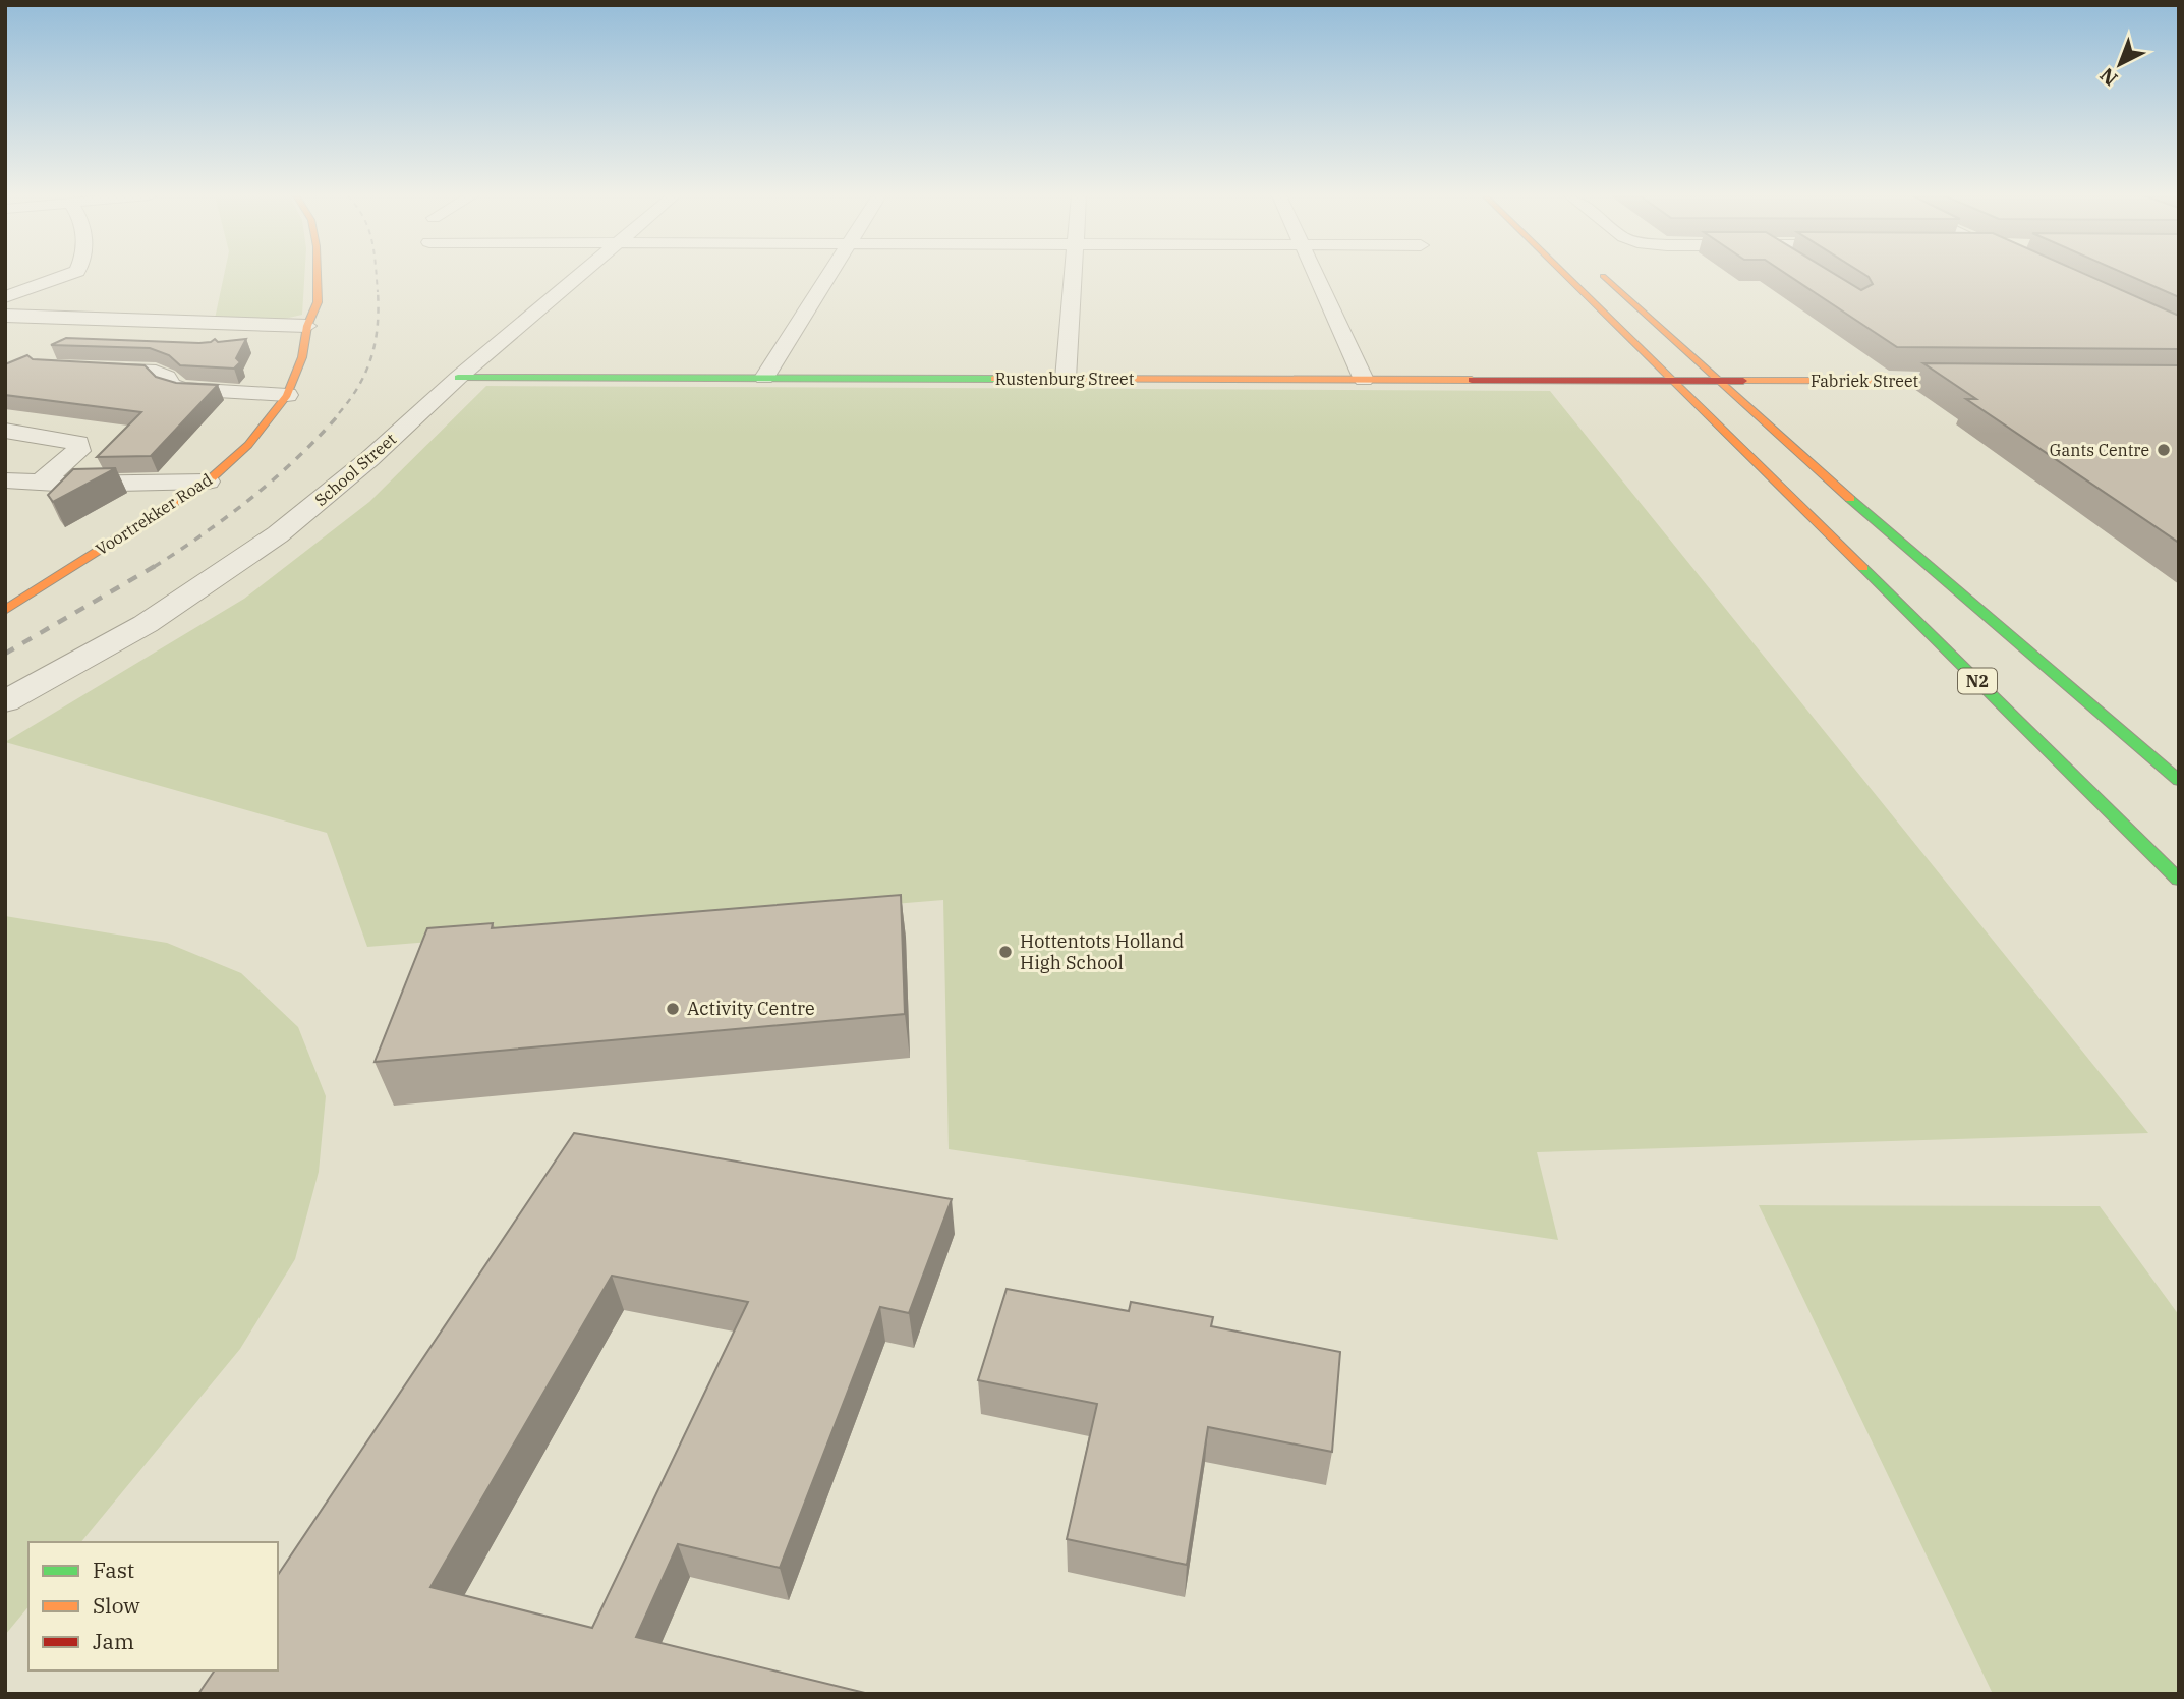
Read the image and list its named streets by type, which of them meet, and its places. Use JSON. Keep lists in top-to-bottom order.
{
  "streets": {
    "main road": [
      "Rustenburg Street",
      "Fabriek Street",
      "Voortrekker Road",
      "N2"
    ],
    "street": ["School Street"]
  },
  "crossings": [
    ["Rustenburg Street", "Fabriek Street"],
    ["Rustenburg Street", "School Street"],
    ["Rustenburg Street", "N2"],
    ["Fabriek Street", "N2"]
  ],
  "places": ["Gants Centre", "Hottentots Holland High School", "Activity Centre"],
  "legend": ["Fast", "Slow", "Jam"],
  "north": "bottom left"
}
